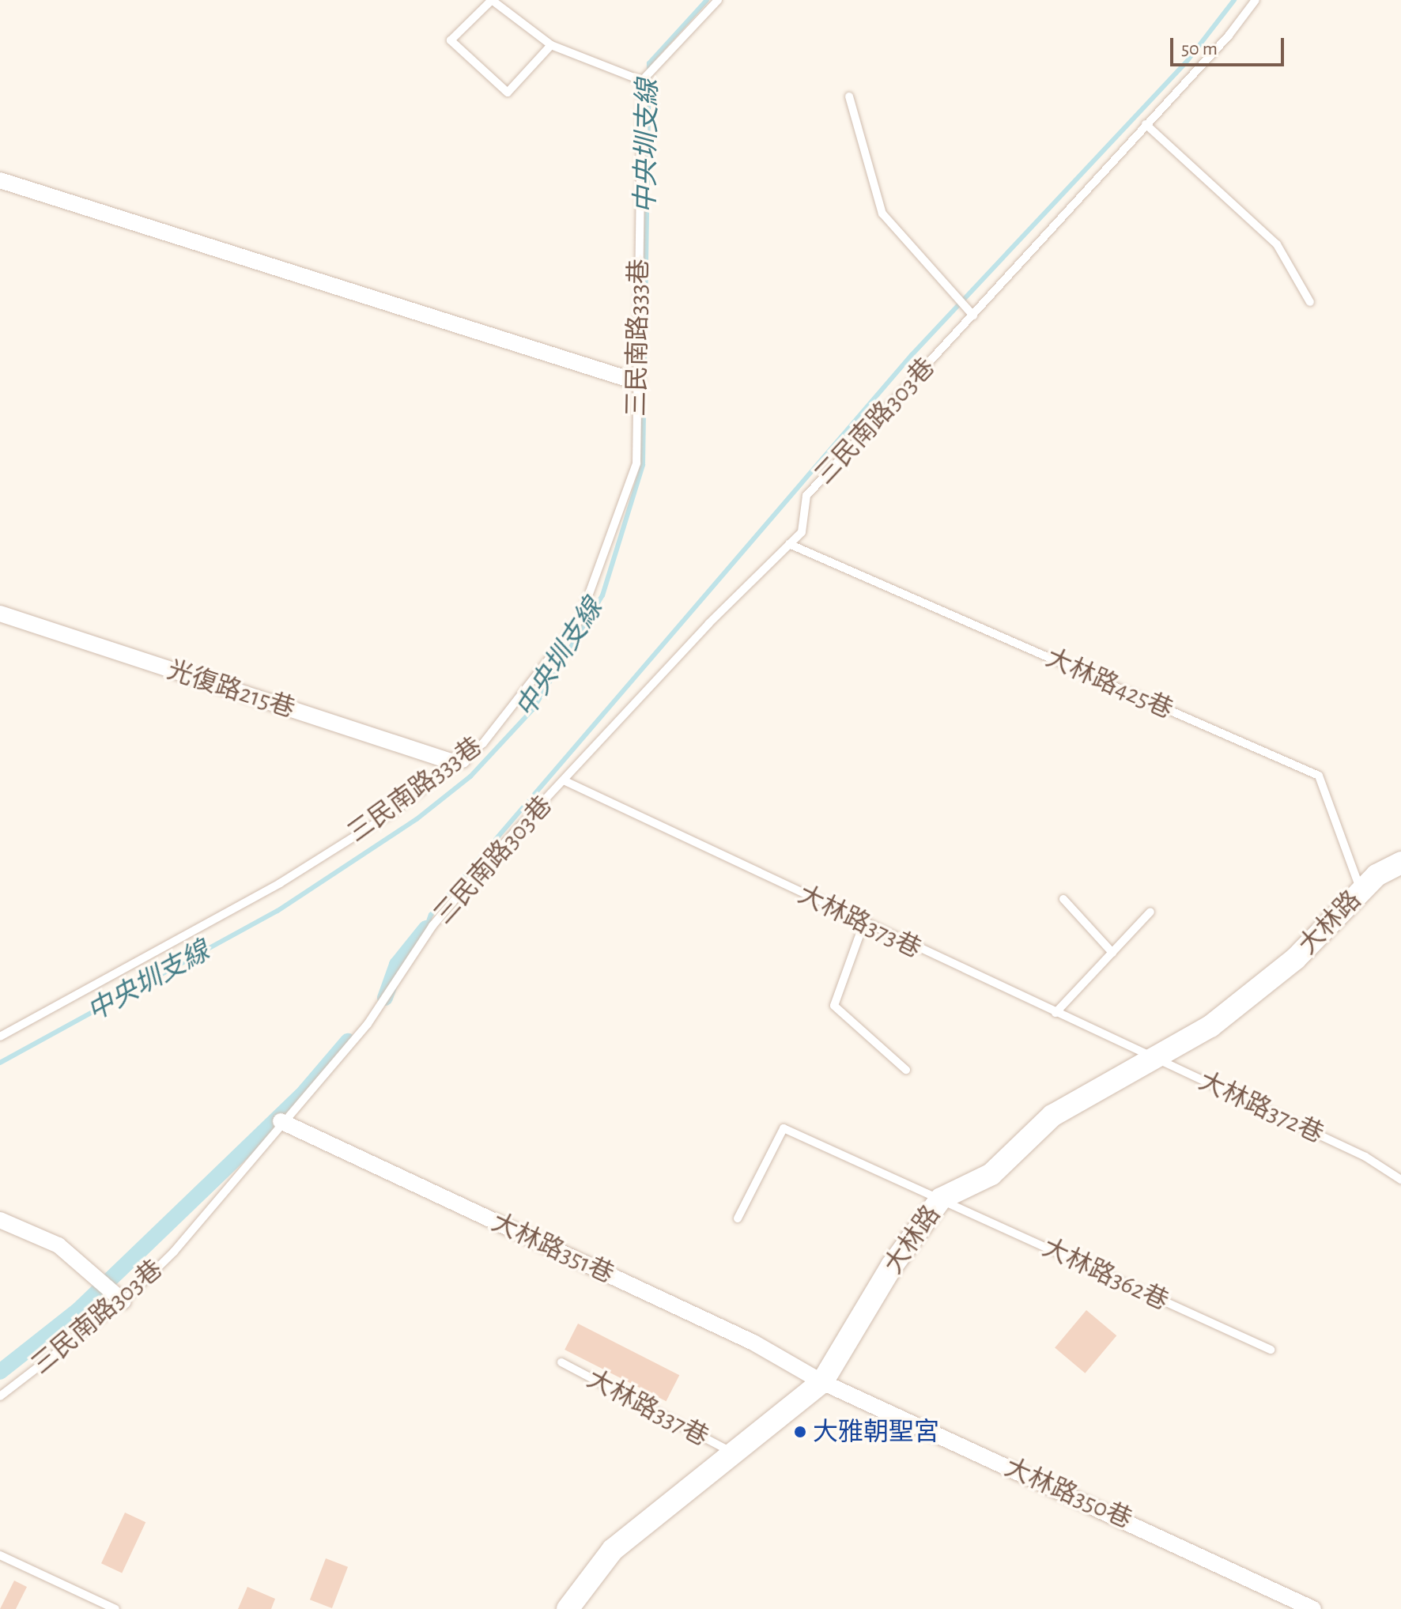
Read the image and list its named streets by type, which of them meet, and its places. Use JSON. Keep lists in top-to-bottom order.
{
  "streets": {
    "street": [
      "光復路215巷",
      "大林路",
      "大林路351巷",
      "大林路350巷"
    ],
    "lane": [
      "三民南路333巷",
      "三民南路303巷",
      "大林路425巷",
      "大林路373巷",
      "大林路372巷",
      "大林路362巷",
      "大林路337巷"
    ]
  },
  "crossings": [
    ["三民南路333巷", "光復路215巷"],
    ["三民南路303巷", "大林路425巷"],
    ["三民南路303巷", "大林路373巷"],
    ["三民南路303巷", "大林路351巷"],
    ["大林路425巷", "大林路"],
    ["大林路373巷", "大林路"],
    ["大林路373巷", "大林路372巷"],
    ["大林路", "大林路372巷"],
    ["大林路", "大林路351巷"],
    ["大林路", "大林路362巷"],
    ["大林路", "大林路337巷"],
    ["大林路", "大林路350巷"],
    ["大林路351巷", "大林路350巷"]
  ],
  "water": ["中央圳支線"],
  "places": ["大雅朝聖宮"],
  "scale_bar": "50 m"
}
